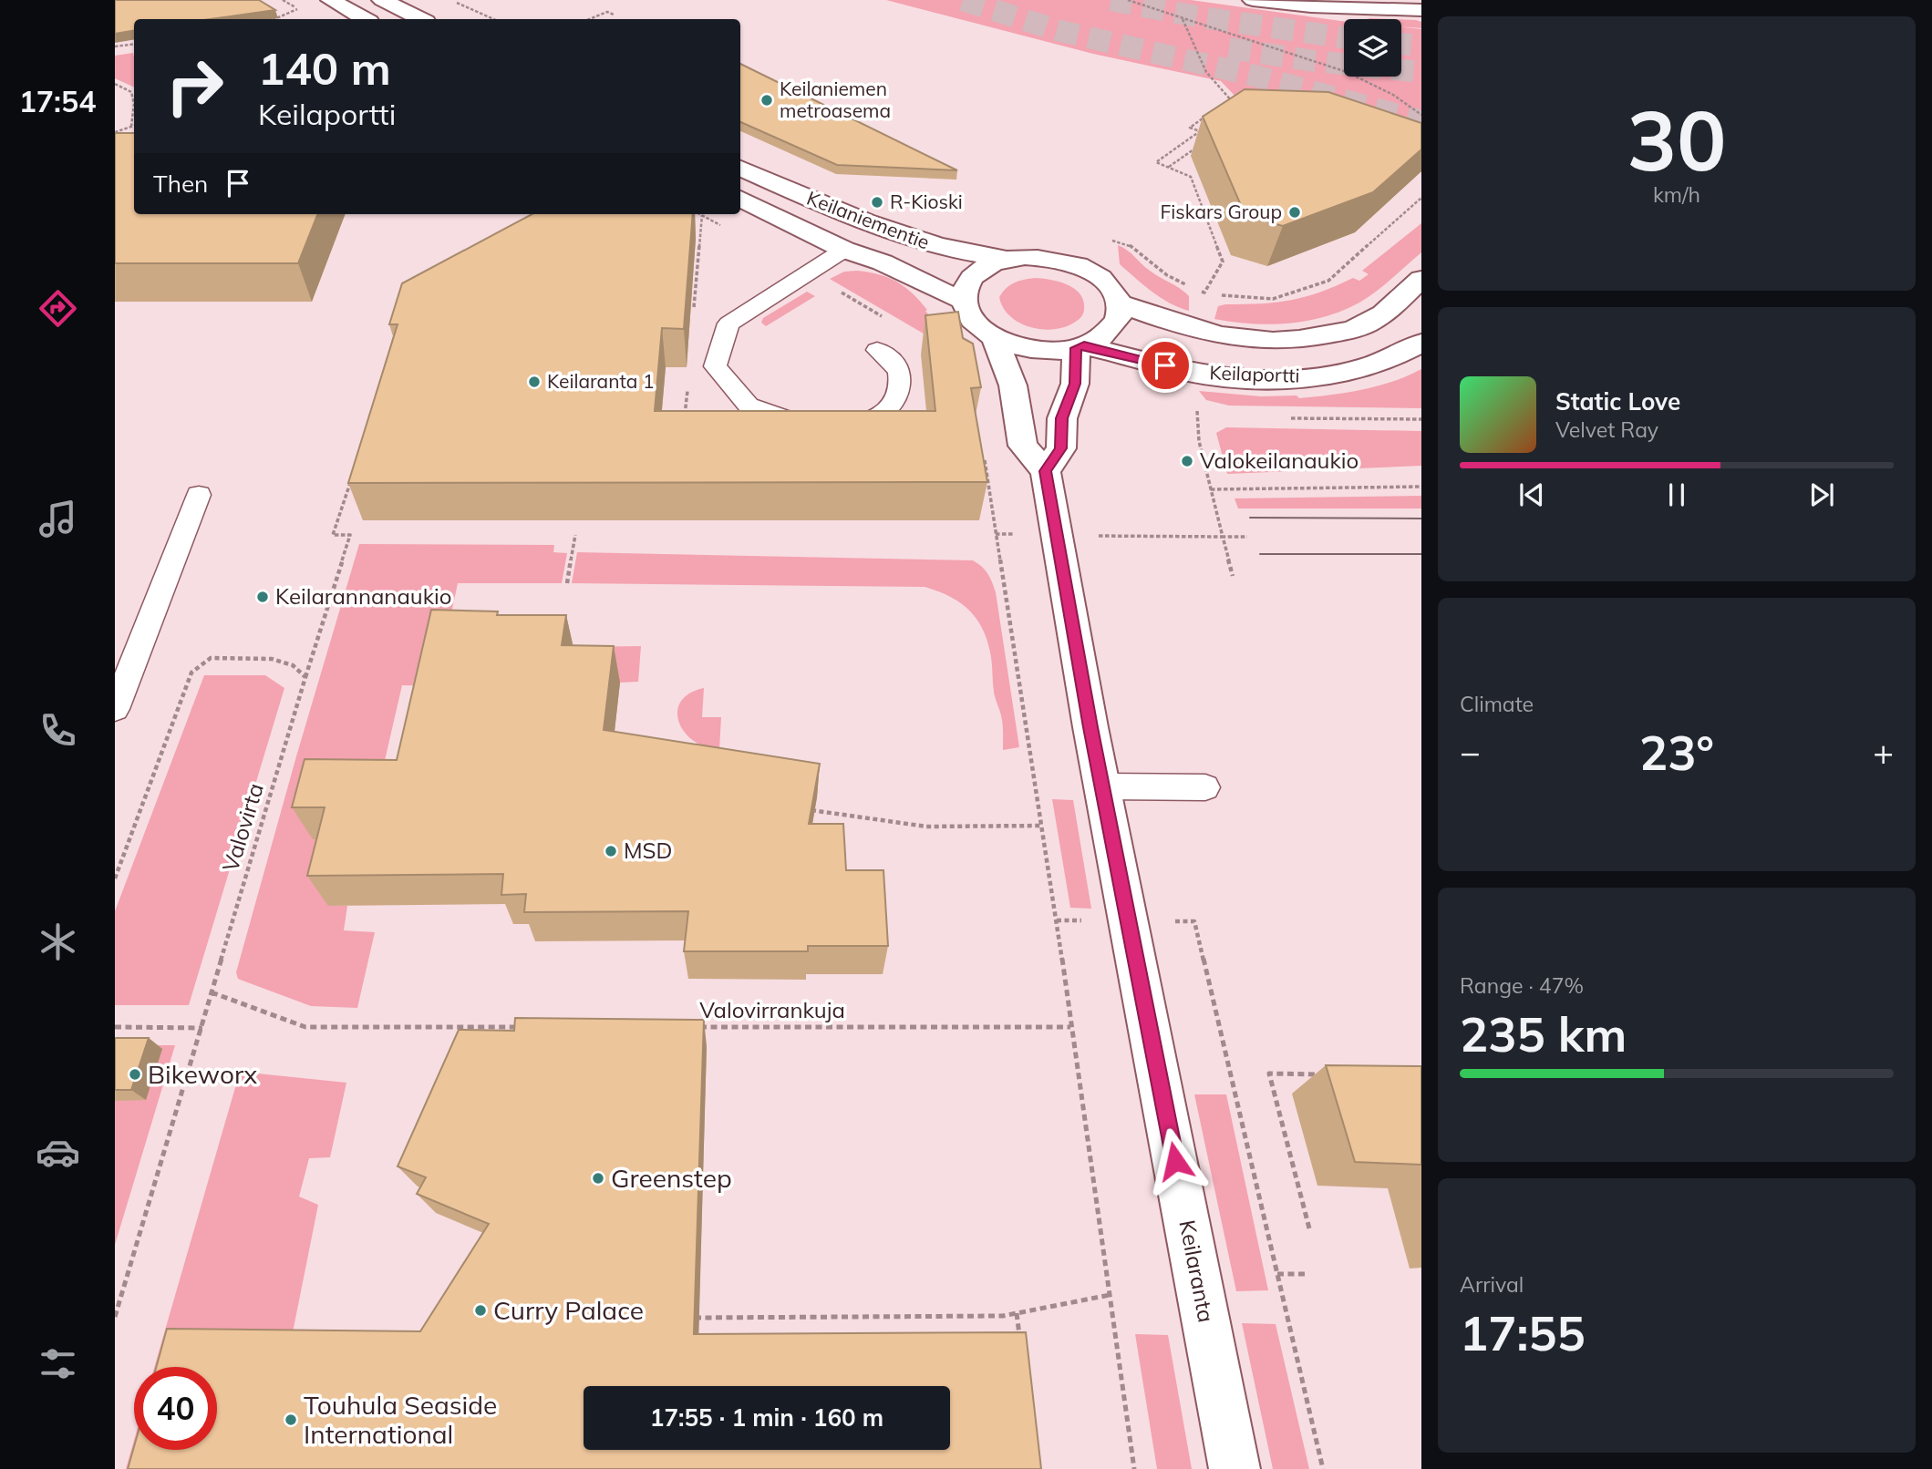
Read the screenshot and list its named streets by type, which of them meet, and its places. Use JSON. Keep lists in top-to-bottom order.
{
  "streets": {
    "main road": ["Keilaniementie", "Keilaportti", "Keilaranta"],
    "path": ["Valovirta", "Valovirrankuja"]
  },
  "crossings": [
    ["Keilaniementie", "Keilaportti"]
  ],
  "places": [
    "Keilaniemen metroasema",
    "R-Kioski",
    "Fiskars Group",
    "Keilaranta 1",
    "Valokeilanaukio",
    "Keilarannanaukio",
    "MSD",
    "Bikeworx",
    "Greenstep",
    "Curry Palace",
    "Touhula Seaside International"
  ],
  "page": {
    "tabs": "17:54",
    "tile": [
      ["30", "km/h"],
      "Climate",
      ["Range · 47%", "235 km"],
      ["Arrival", "17:55"]
    ],
    "turn": ["140 m", "Keilaportti"],
    "then": "Then",
    "song": ["Static Love", "Velvet Ray"],
    "heat": ["−", "23°", "+"],
    "limit": "40",
    "trip": "17:55 · 1 min · 160 m"
  }
}
